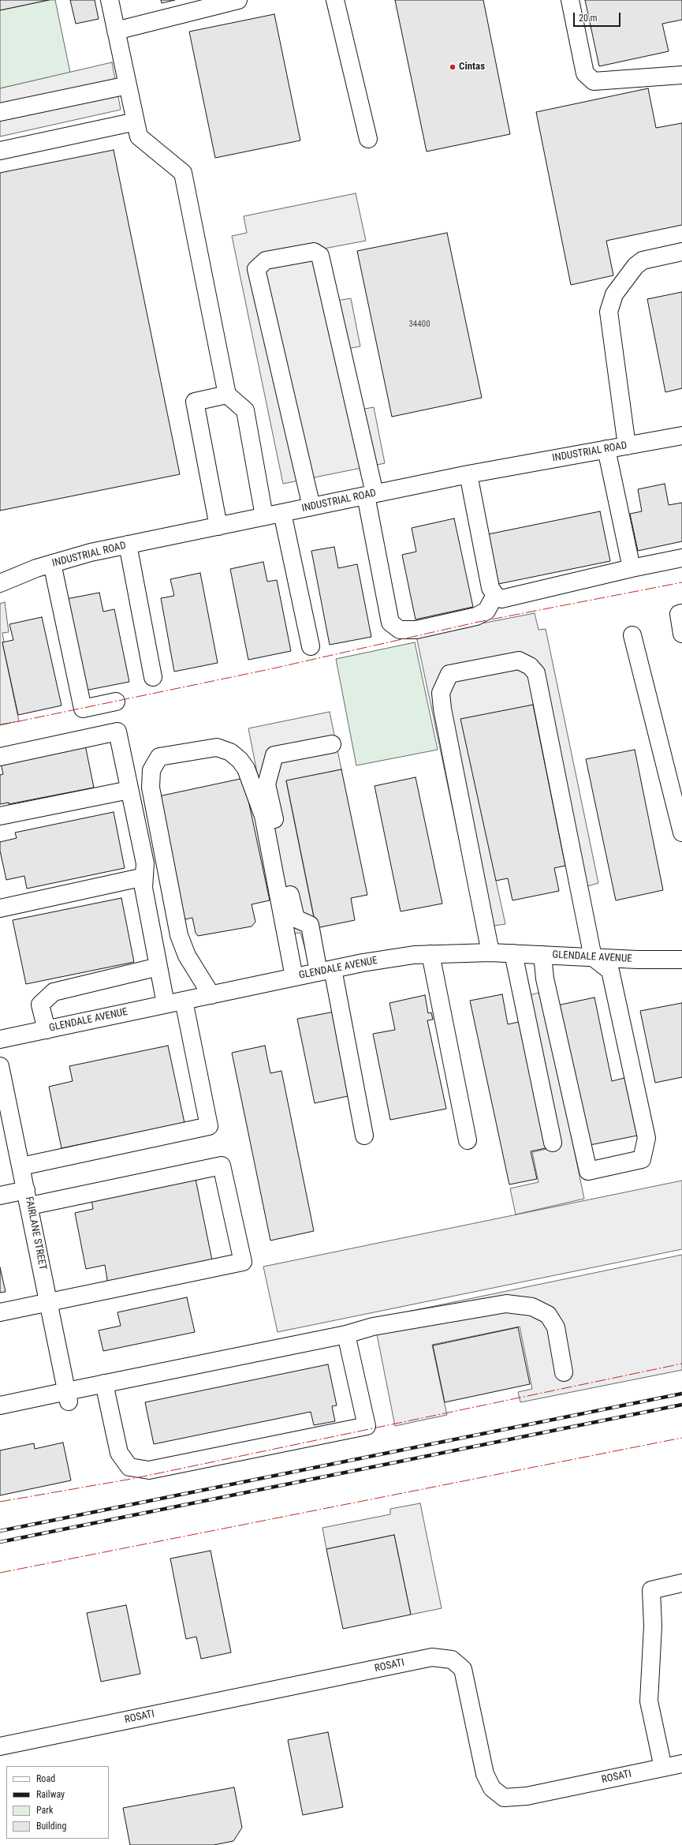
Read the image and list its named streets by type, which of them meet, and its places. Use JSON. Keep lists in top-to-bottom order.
{
  "streets": {
    "street": [
      "INDUSTRIAL ROAD",
      "GLENDALE AVENUE",
      "FAIRLANE STREET",
      "ROSATI"
    ]
  },
  "places": ["Cintas"],
  "house_numbers": ["34400"],
  "legend": [
    "Road",
    "Railway",
    "Park",
    "Building"
  ],
  "scale_bar": "20 m"
}
